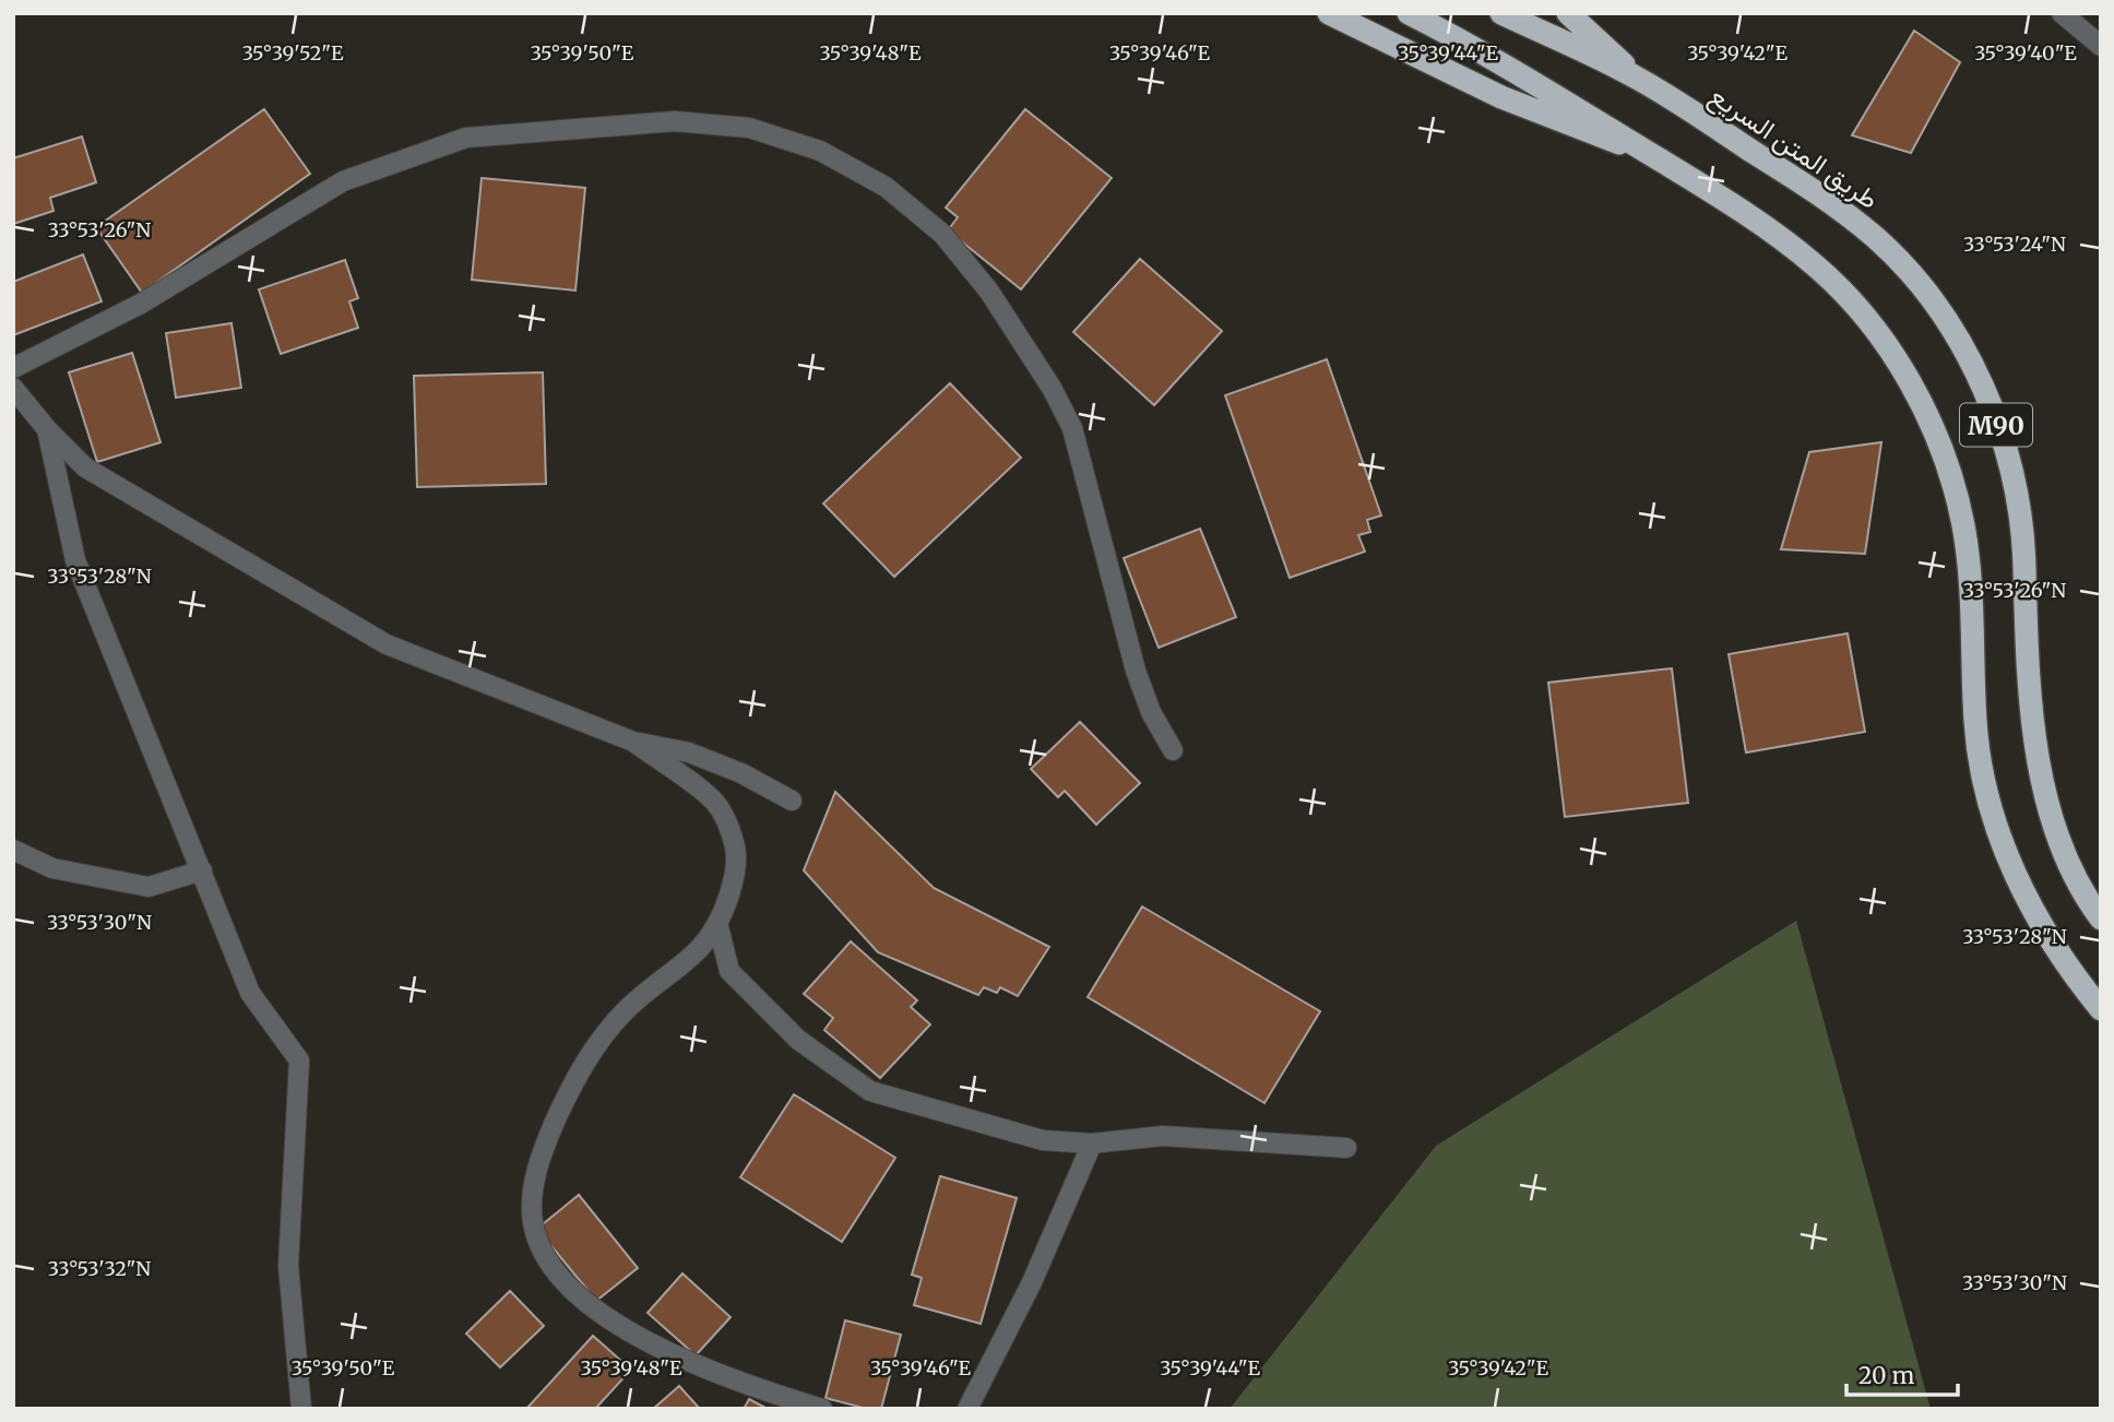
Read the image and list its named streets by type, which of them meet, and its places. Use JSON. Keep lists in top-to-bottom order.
{
  "streets": {
    "highway": ["طريق المتن السريع", "M90"]
  },
  "crossings": [
    ["طريق المتن السريع", "M90"]
  ],
  "scale_bar": "20 m",
  "coordinates": [
    "35°39'52\"E",
    "35°39'50\"E",
    "35°39'48\"E",
    "35°39'46\"E",
    "35°39'44\"E",
    "35°39'42\"E",
    "35°39'40\"E",
    "33°53'26\"N",
    "33°53'24\"N",
    "33°53'28\"N",
    "33°53'30\"N",
    "33°53'32\"N"
  ]
}
